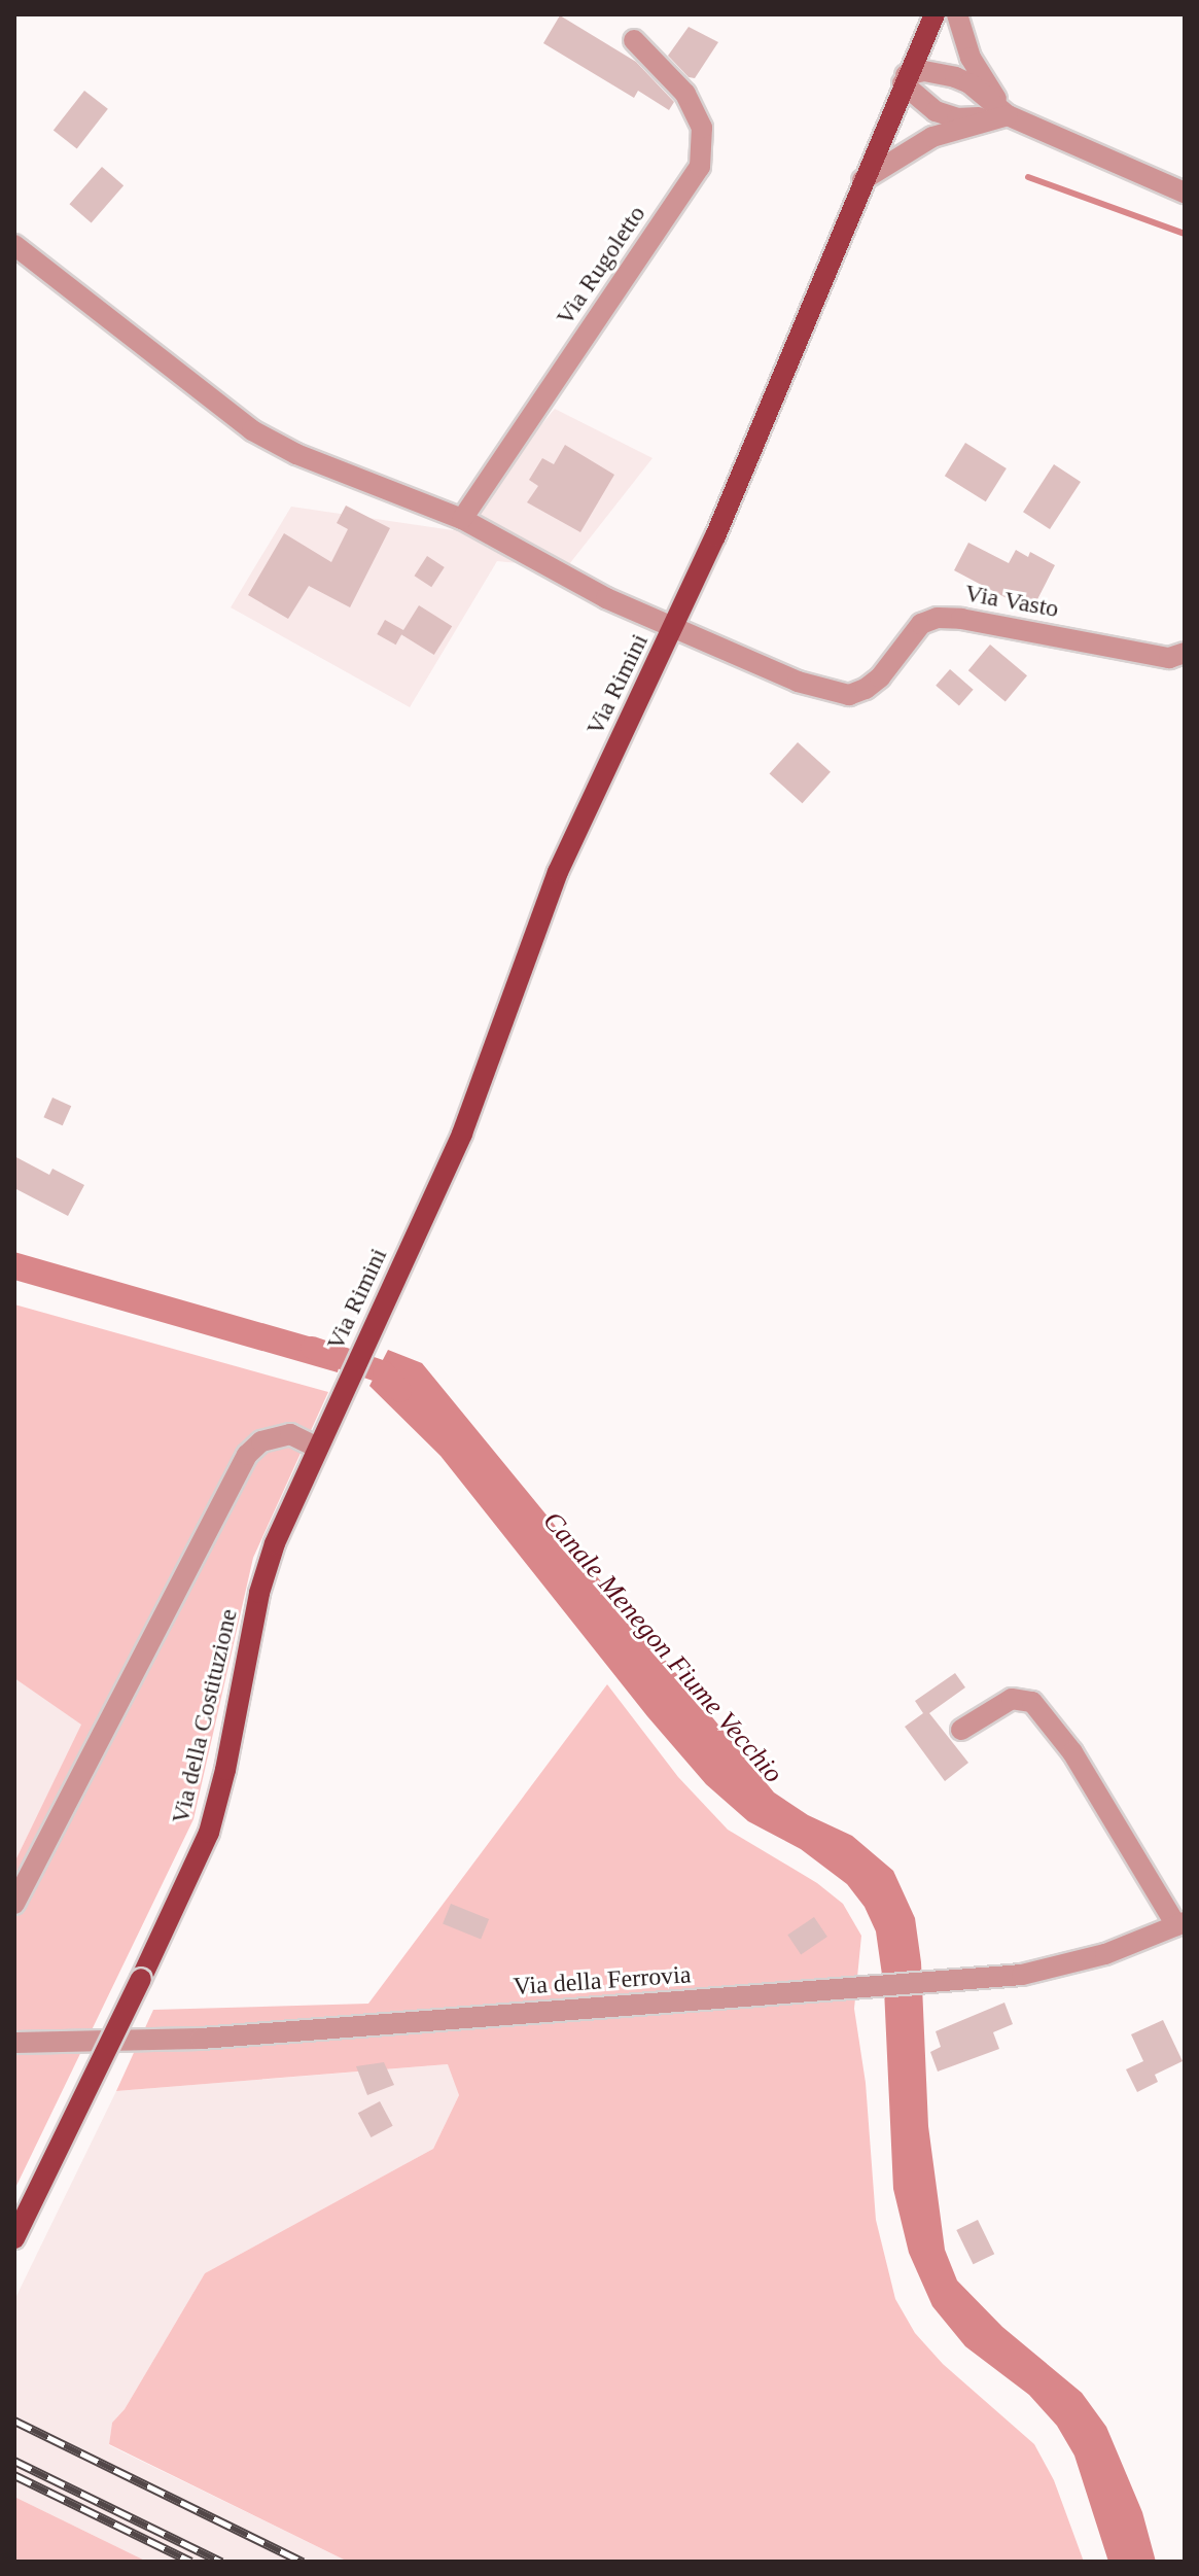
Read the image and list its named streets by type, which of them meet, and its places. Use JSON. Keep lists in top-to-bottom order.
{
  "streets": {
    "main road": ["Via Rimini", "Via della Costituzione"],
    "street": ["Via Rugoletto", "Via Vasto", "Via della Ferrovia"]
  },
  "crossings": [
    ["Via Vasto", "Via Rimini"],
    ["Via Rimini", "Via della Costituzione"]
  ],
  "water": ["Canale Menegon Fiume Vecchio"]
}
